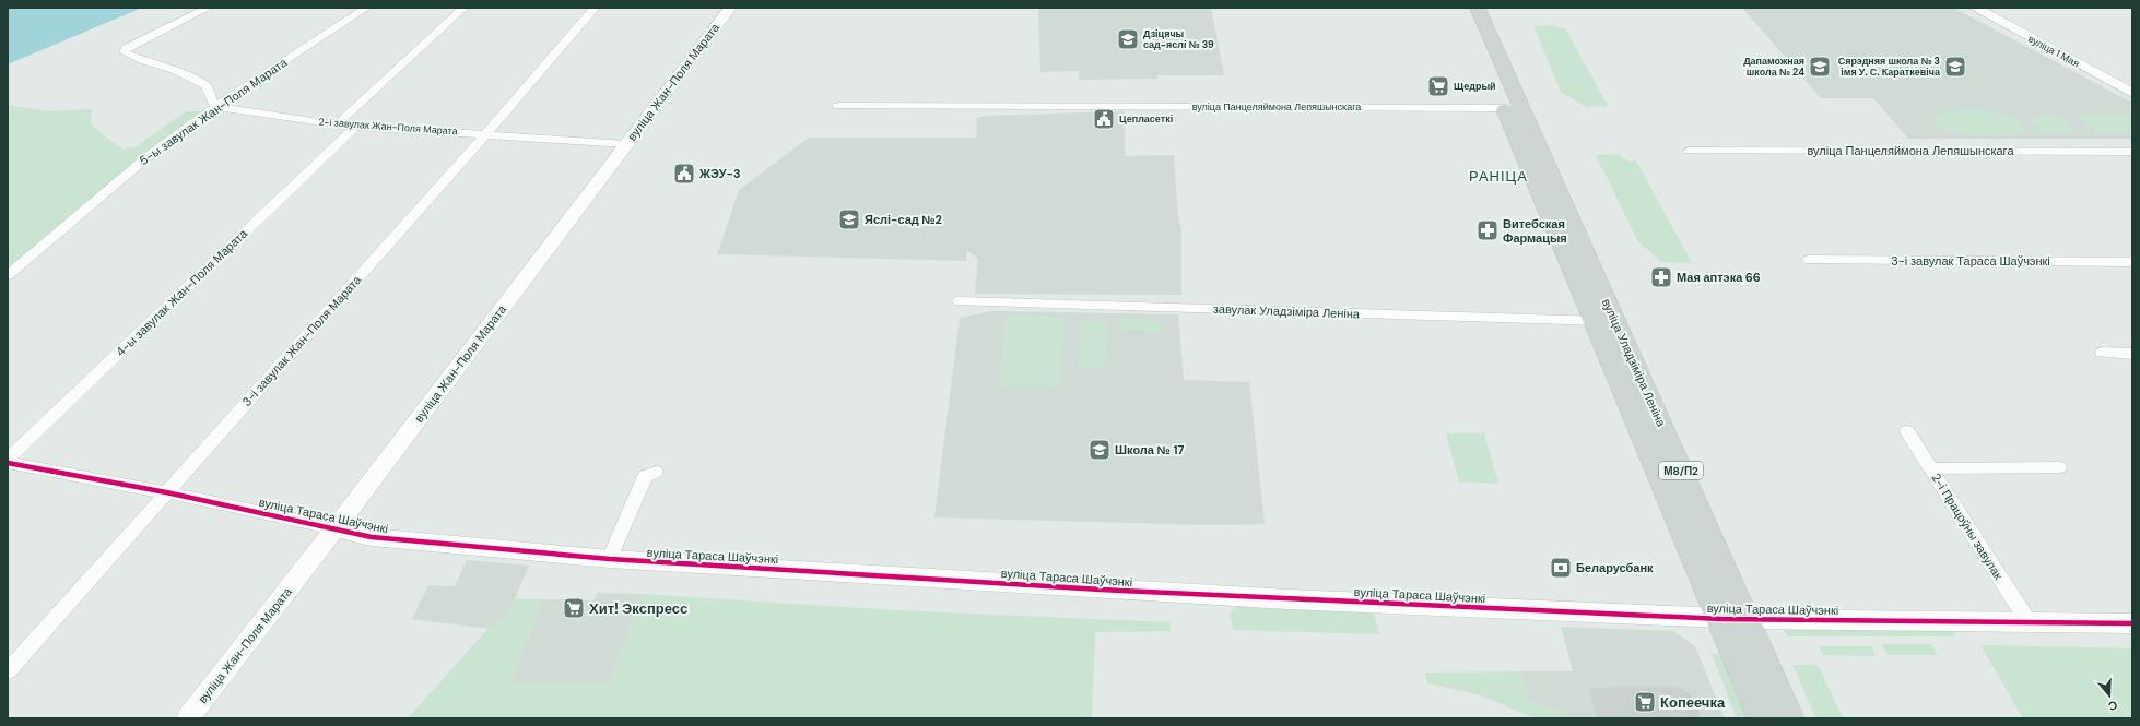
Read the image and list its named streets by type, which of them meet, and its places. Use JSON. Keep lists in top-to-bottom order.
{
  "streets": {
    "main road": ["вуліца Уладзіміра Леніна", "М8/П2"],
    "street": [
      "вуліца 1 Мая",
      "вуліца Жан-Поля Марата",
      "вуліца Панцеляймона Лепяшынскага",
      "5-ы завулак Жан-Поля Марата",
      "2-і завулак Жан-Поля Марата",
      "3-і завулак Тараса Шаўчэнкі",
      "4-ы завулак Жан-Поля Марата",
      "завулак Уладзіміра Леніна",
      "3-і завулак Жан-Поля Марата",
      "вуліца Тараса Шаўчэнкі",
      "2-і Працоўны завулак"
    ]
  },
  "crossings": [
    ["вуліца Жан-Поля Марата", "2-і завулак Жан-Поля Марата"],
    ["вуліца Жан-Поля Марата", "вуліца Тараса Шаўчэнкі"],
    ["вуліца Панцеляймона Лепяшынскага", "вуліца Уладзіміра Леніна"],
    ["5-ы завулак Жан-Поля Марата", "2-і завулак Жан-Поля Марата"],
    ["2-і завулак Жан-Поля Марата", "4-ы завулак Жан-Поля Марата"],
    ["2-і завулак Жан-Поля Марата", "3-і завулак Жан-Поля Марата"],
    ["завулак Уладзіміра Леніна", "вуліца Уладзіміра Леніна"],
    ["3-і завулак Жан-Поля Марата", "вуліца Тараса Шаўчэнкі"],
    ["вуліца Уладзіміра Леніна", "вуліца Тараса Шаўчэнкі"],
    ["вуліца Тараса Шаўчэнкі", "2-і Працоўны завулак"]
  ],
  "districts": ["РАНІЦА"],
  "places": {
    "school or university": [
      "Дзіцячы сад-яслі № 39",
      "Дапаможная школа № 24",
      "Сярэдняя школа № 3 імя У. С. Караткевіча",
      "Яслі-сад №2",
      "Школа № 17"
    ],
    "supermarket": ["Щедрый", "Хит! Экспресс", "Копеечка"],
    "public building": ["Цепласеткі", "ЖЭУ-3"],
    "pharmacy": ["Витебская Фармацыя", "Мая аптэка 66"],
    "bank": ["Беларусбанк"]
  },
  "north": "bottom"
}
